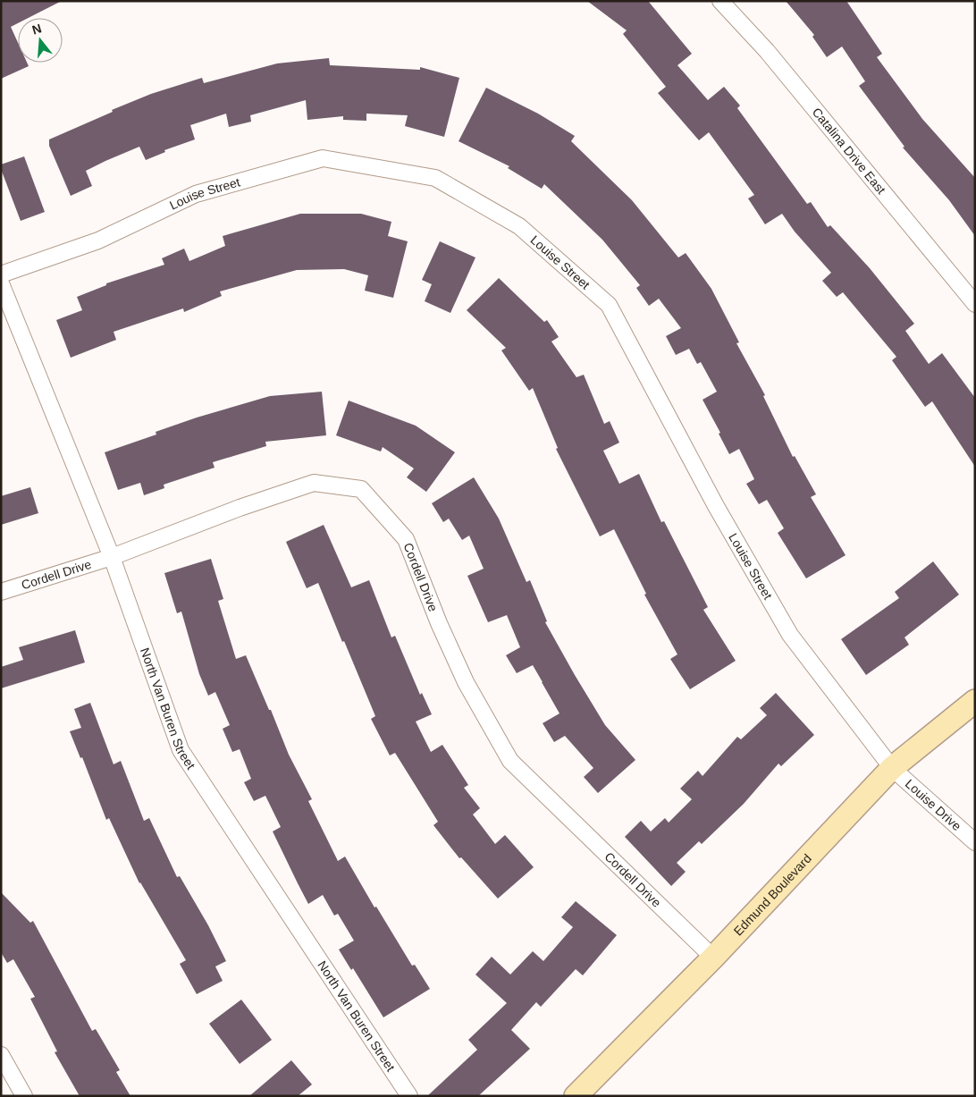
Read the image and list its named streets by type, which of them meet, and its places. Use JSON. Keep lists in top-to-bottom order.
{
  "streets": {
    "main road": ["Edmund Boulevard"],
    "street": [
      "Catalina Drive East",
      "Louise Street",
      "Cordell Drive",
      "North Van Buren Street",
      "Louise Drive"
    ]
  },
  "crossings": [
    ["Louise Street", "Louise Drive"],
    ["Louise Street", "Edmund Boulevard"],
    ["Cordell Drive", "North Van Buren Street"],
    ["Cordell Drive", "Edmund Boulevard"],
    ["Louise Drive", "Edmund Boulevard"]
  ],
  "north": "top"
}
